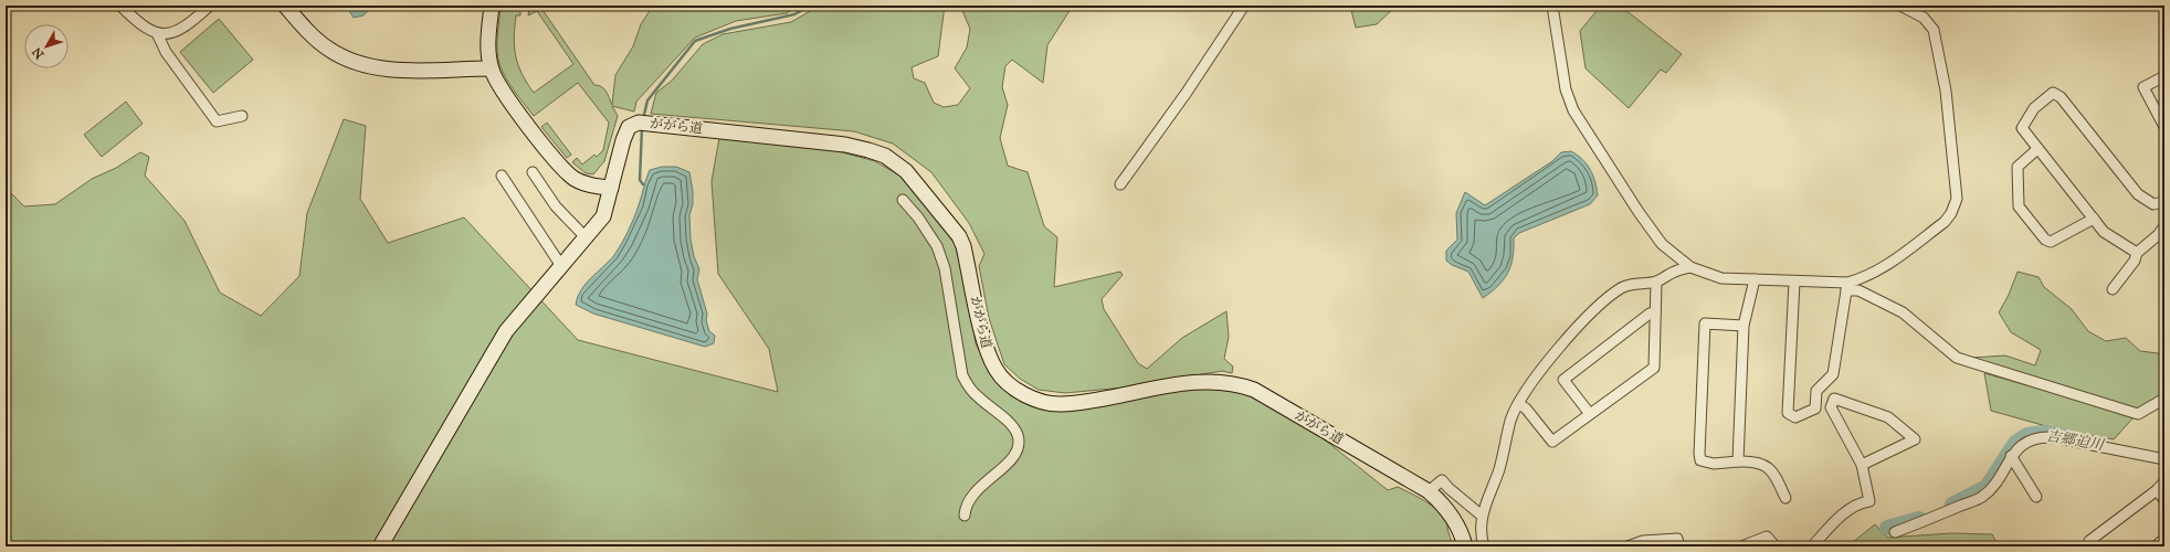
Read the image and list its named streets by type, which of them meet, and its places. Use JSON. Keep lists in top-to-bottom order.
{
  "streets": {
    "street": ["ががら道"]
  },
  "water": ["吉郷迫川"],
  "north": "bottom left"
}
